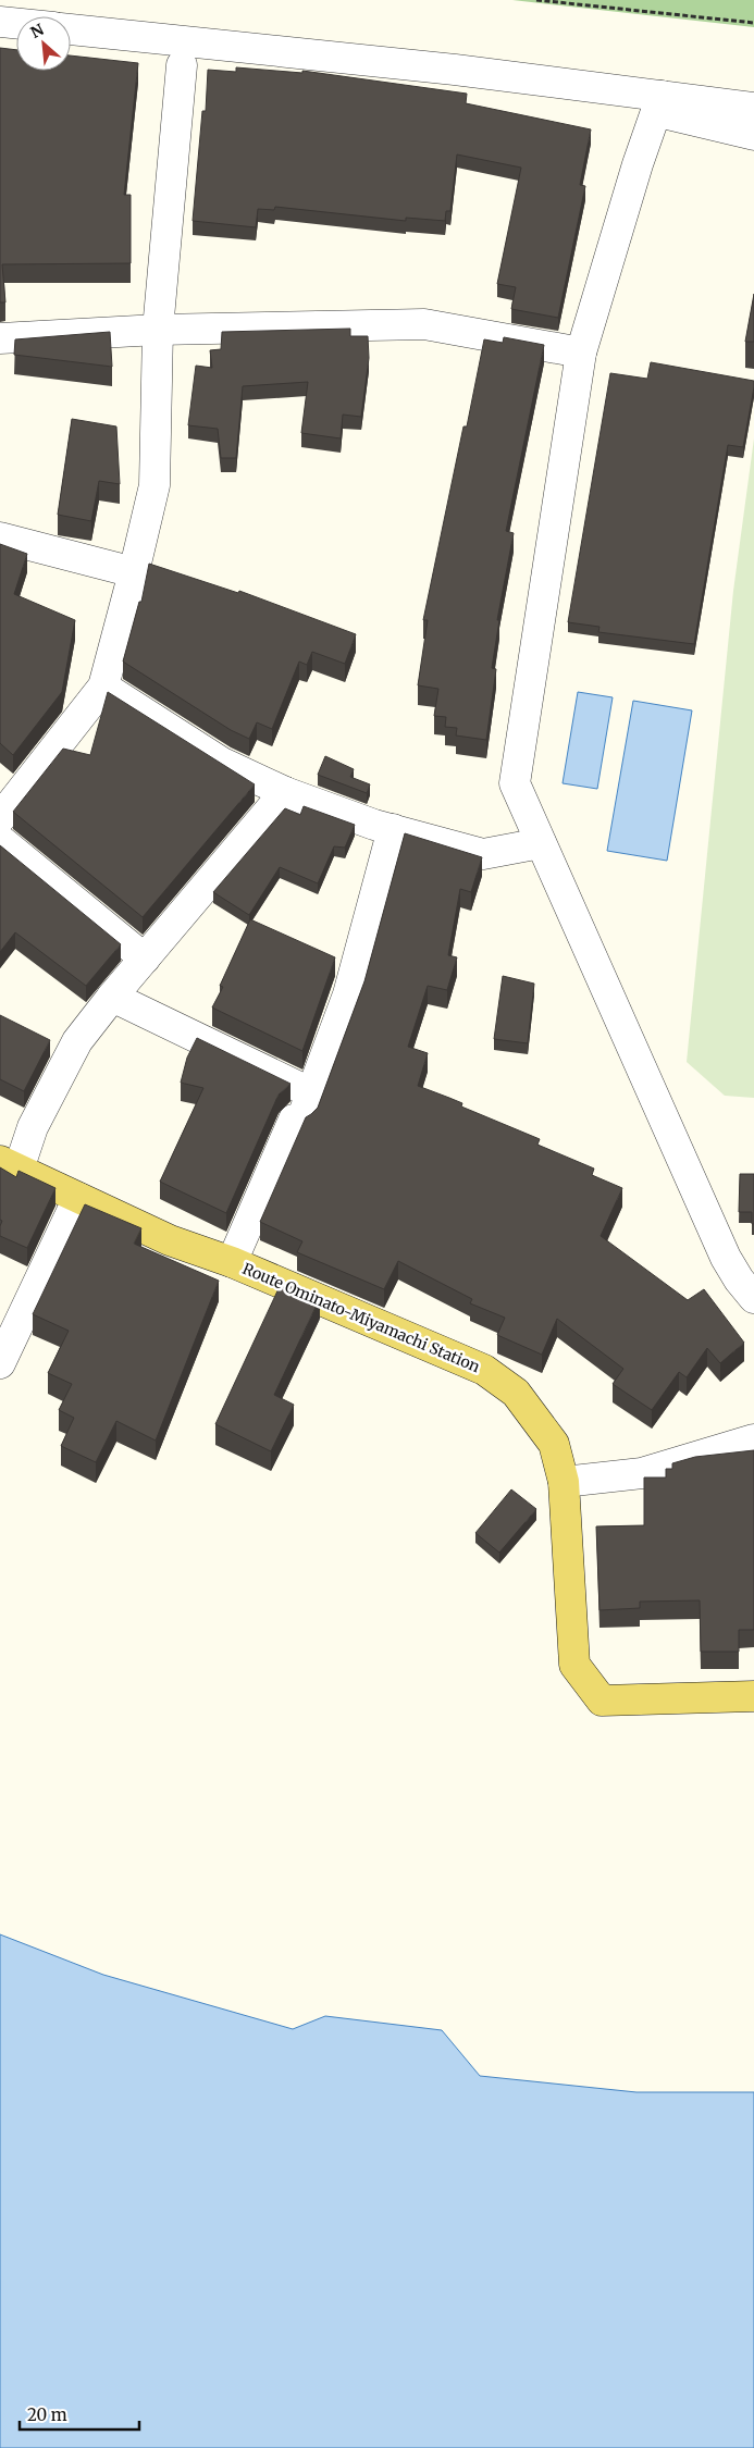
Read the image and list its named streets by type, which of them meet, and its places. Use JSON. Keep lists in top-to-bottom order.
{
  "streets": {
    "main road": ["Route Ominato-Miyamachi Station"]
  },
  "scale_bar": "20 m",
  "north": "top left"
}
